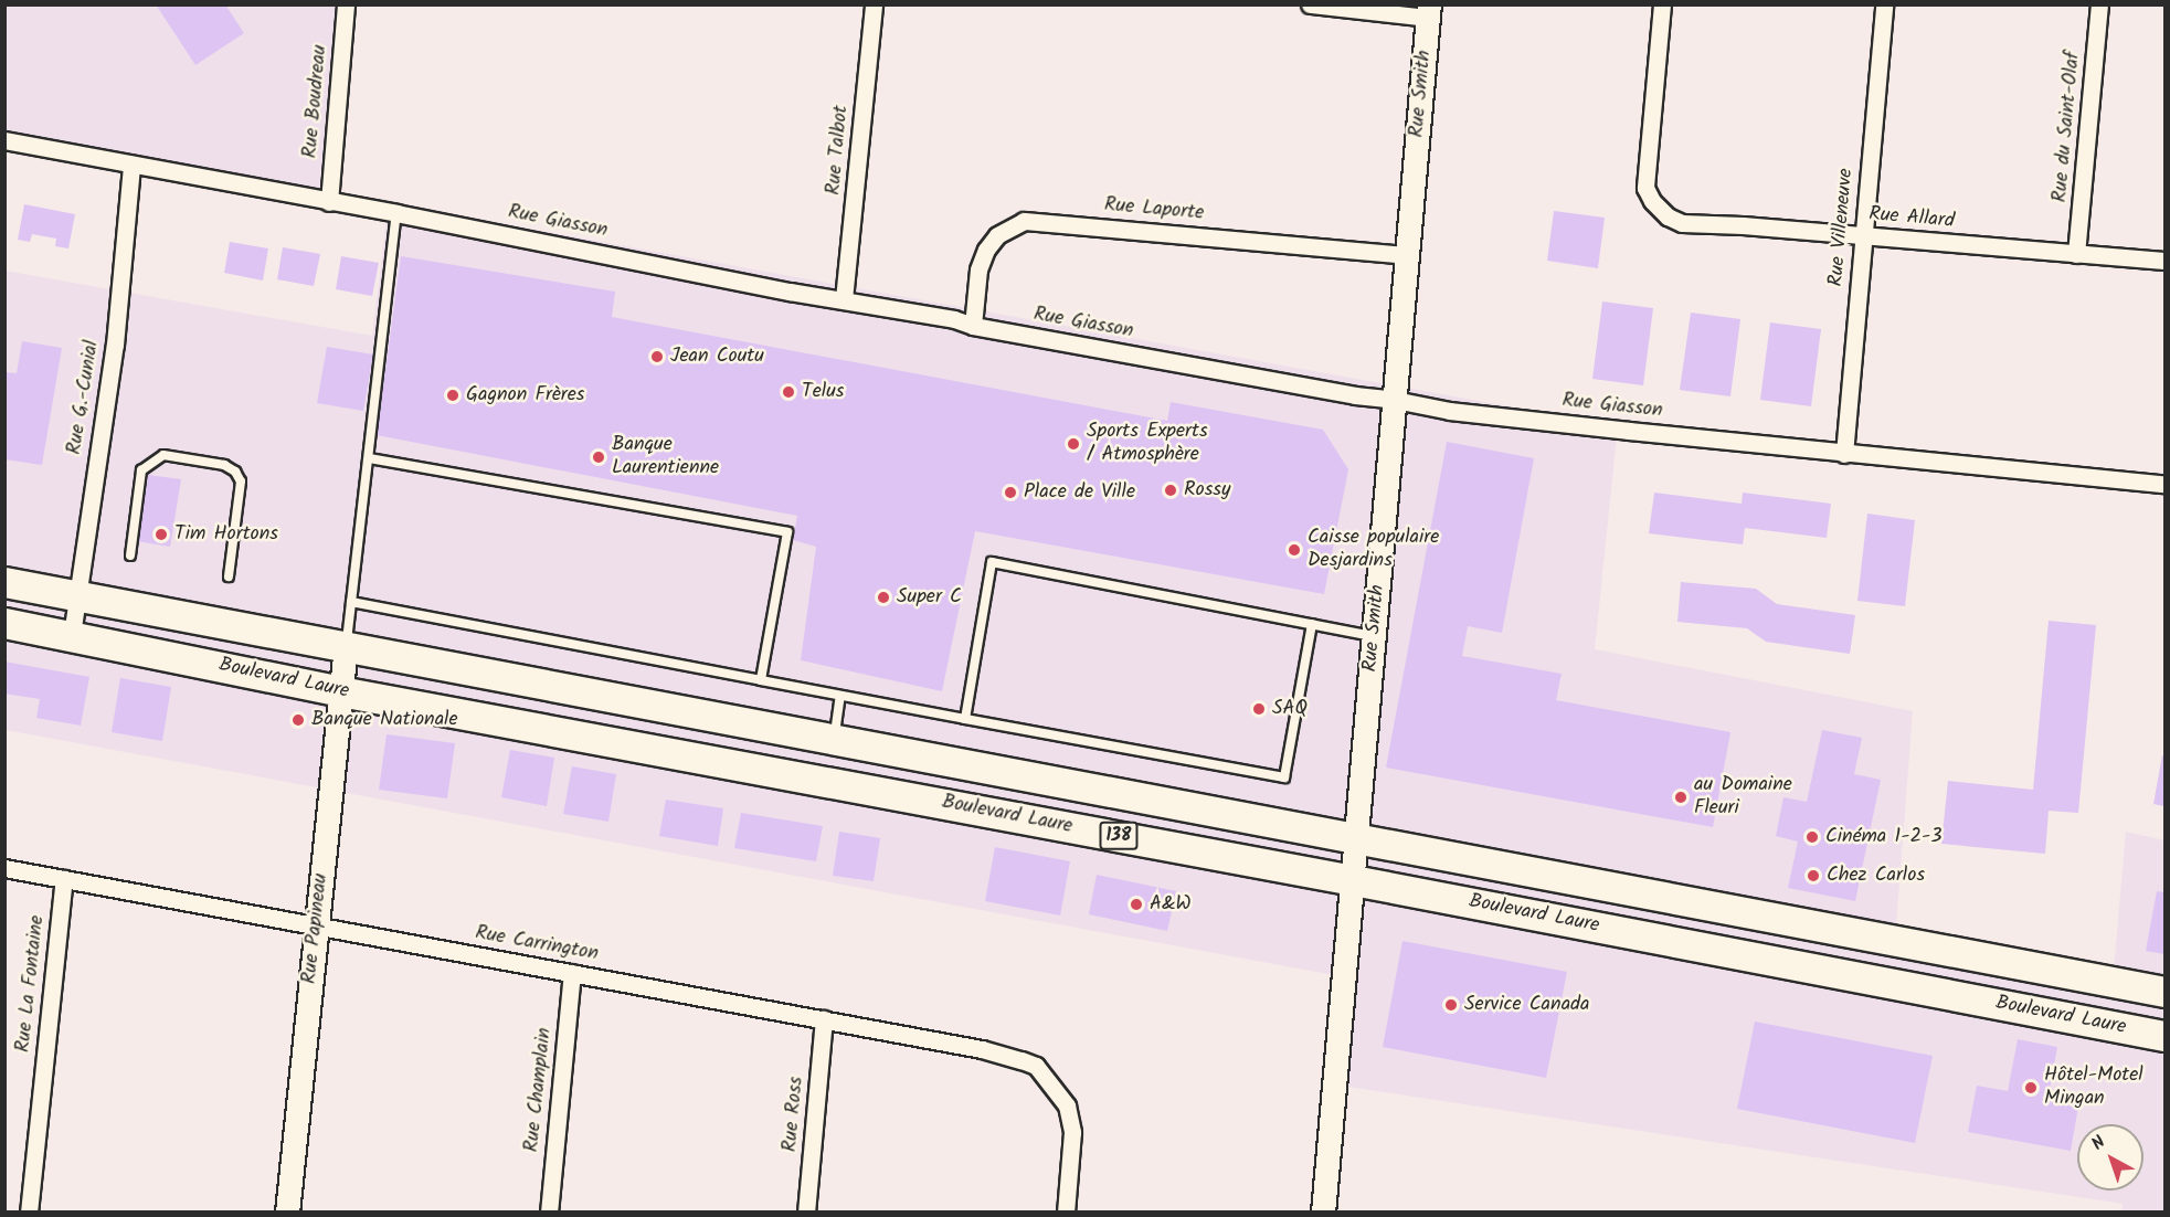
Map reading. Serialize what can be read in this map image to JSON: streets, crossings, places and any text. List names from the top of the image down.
{
  "streets": {
    "highway": ["Boulevard Laure", "138"],
    "street": [
      "Rue Smith",
      "Rue Boudreau",
      "Rue du Saint-Olaf",
      "Rue Talbot",
      "Rue Laporte",
      "Rue Allard",
      "Rue Giasson",
      "Rue Villeneuve",
      "Rue G.-Cunial",
      "Rue Papineau",
      "Rue Carrington",
      "Rue La Fontaine",
      "Rue Champlain",
      "Rue Ross"
    ]
  },
  "crossings": [
    ["Rue Smith", "Rue Laporte"],
    ["Rue Smith", "Rue Giasson"],
    ["Rue Smith", "Boulevard Laure"],
    ["Rue Smith", "138"],
    ["Rue Boudreau", "Rue Giasson"],
    ["Rue du Saint-Olaf", "Rue Allard"],
    ["Rue Talbot", "Rue Giasson"],
    ["Rue Laporte", "Rue Giasson"],
    ["Rue Allard", "Rue Villeneuve"],
    ["Rue Giasson", "Rue Villeneuve"],
    ["Rue Giasson", "Rue G.-Cunial"],
    ["Rue G.-Cunial", "Boulevard Laure"],
    ["Rue G.-Cunial", "138"],
    ["Boulevard Laure", "Rue Papineau"],
    ["138", "Rue Papineau"],
    ["Rue Papineau", "Rue Carrington"],
    ["Rue Carrington", "Rue La Fontaine"],
    ["Rue Carrington", "Rue Champlain"],
    ["Rue Carrington", "Rue Ross"]
  ],
  "places": [
    "Jean Coutu",
    "Telus",
    "Gagnon Frères",
    "Sports Experts / Atmosphère",
    "Banque Laurentienne",
    "Rossy",
    "Place de Ville",
    "Tim Hortons",
    "Caisse populaire Desjardins",
    "Super C",
    "SAQ",
    "Banque Nationale",
    "au Domaine Fleuri",
    "Cinéma 1-2-3",
    "Chez Carlos",
    "A&W",
    "Service Canada",
    "Hôtel-Motel Mingan"
  ],
  "north": "top left"
}
